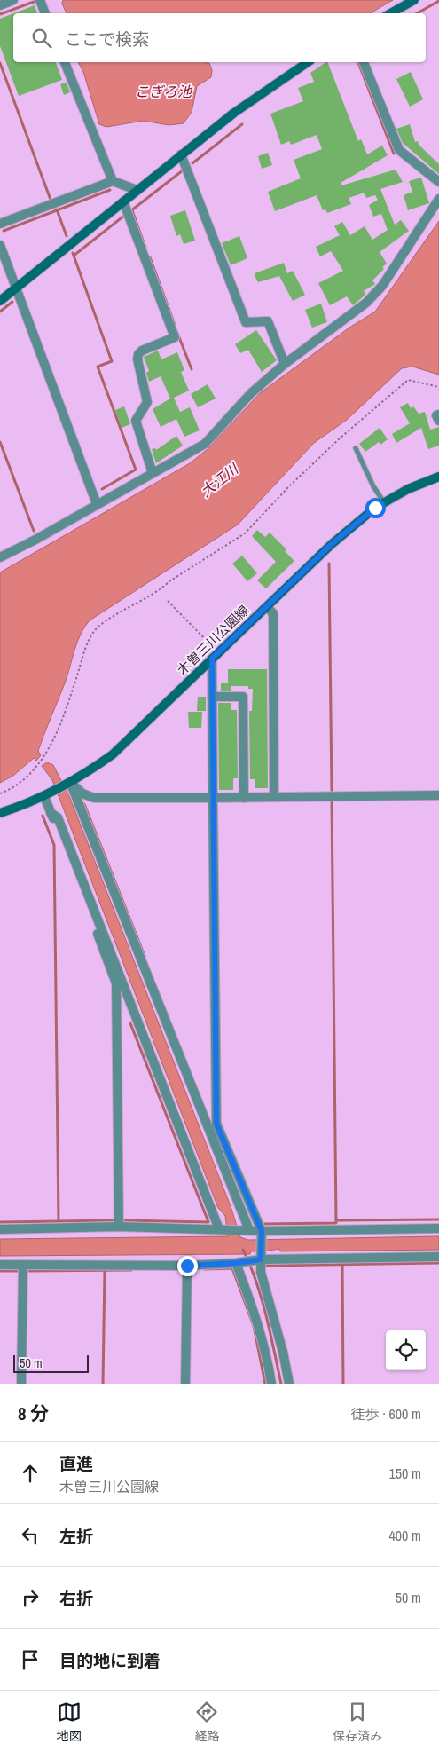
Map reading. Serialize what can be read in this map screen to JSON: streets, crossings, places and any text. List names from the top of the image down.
{
  "streets": {
    "main road": ["木曽三川公園線"]
  },
  "water": ["こぎろ池", "大江川"],
  "scale_bar": "50 m",
  "page": {
    "search": "ここで検索",
    "scale": "50 m",
    "heading": ["8 分", "徒歩 · 600 m"],
    "list": [
      ["直進", "木曽三川公園線", "150 m"],
      ["左折", "400 m"],
      ["右折", "50 m"],
      "目的地に到着"
    ],
    "nav": ["地図", "経路", "保存済み"]
  }
}
